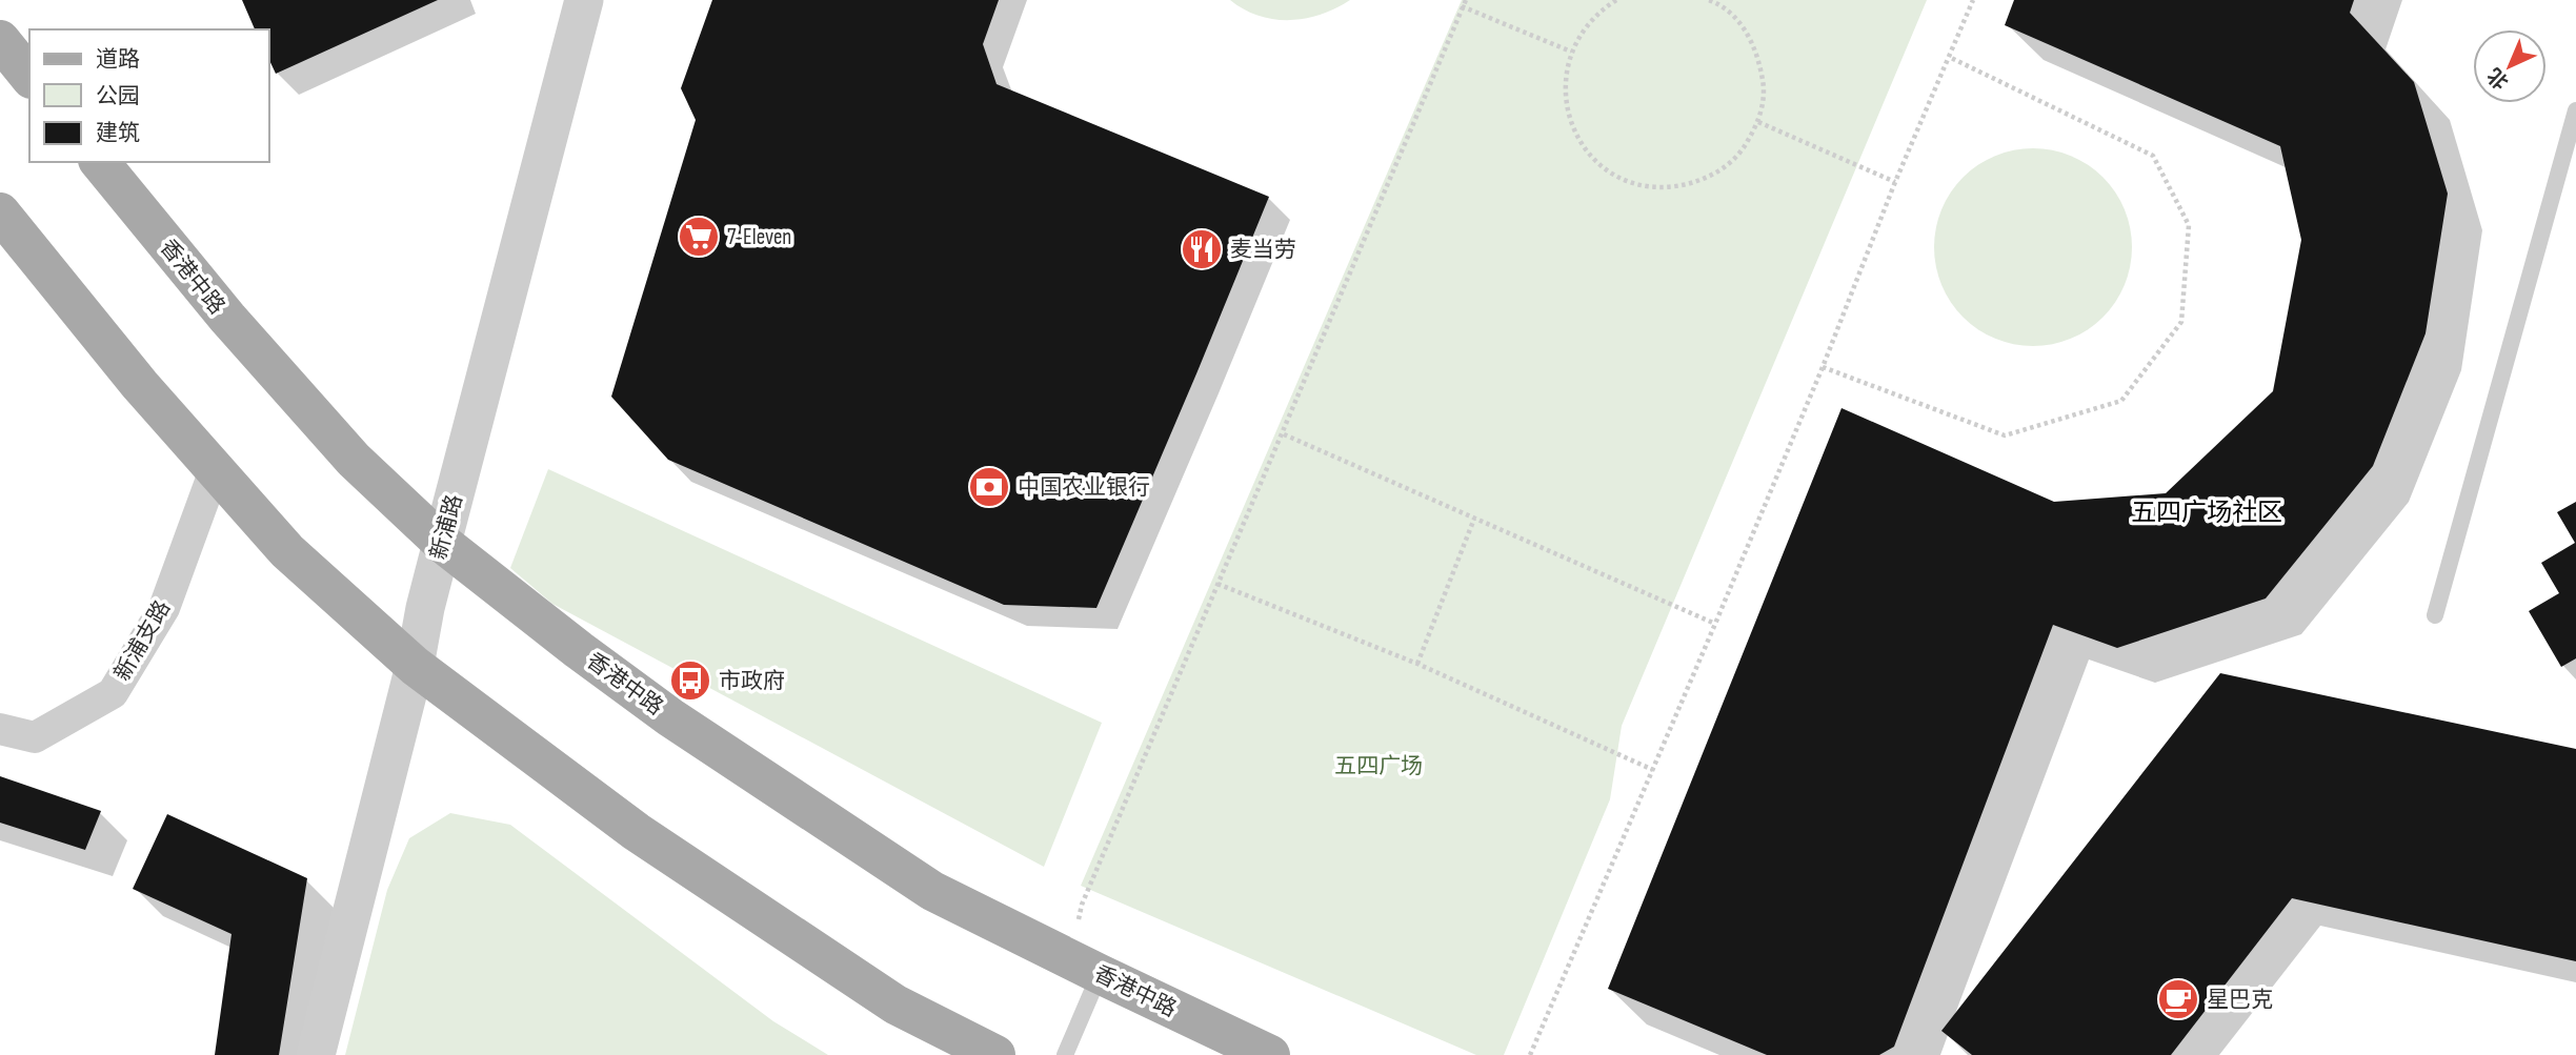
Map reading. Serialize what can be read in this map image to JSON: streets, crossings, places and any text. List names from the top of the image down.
{
  "streets": {
    "main road": ["香港中路"],
    "street": ["新浦路", "新浦支路"]
  },
  "crossings": [
    ["香港中路", "新浦路"]
  ],
  "districts": ["五四广场社区"],
  "parks": ["五四广场"],
  "places": {
    "supermarket": ["7-Eleven"],
    "restaurant": ["麦当劳"],
    "bank": ["中国农业银行"],
    "bus stop": ["市政府"],
    "cafe": ["星巴克"]
  },
  "legend": ["道路", "公园", "建筑"],
  "north": "bottom left"
}
